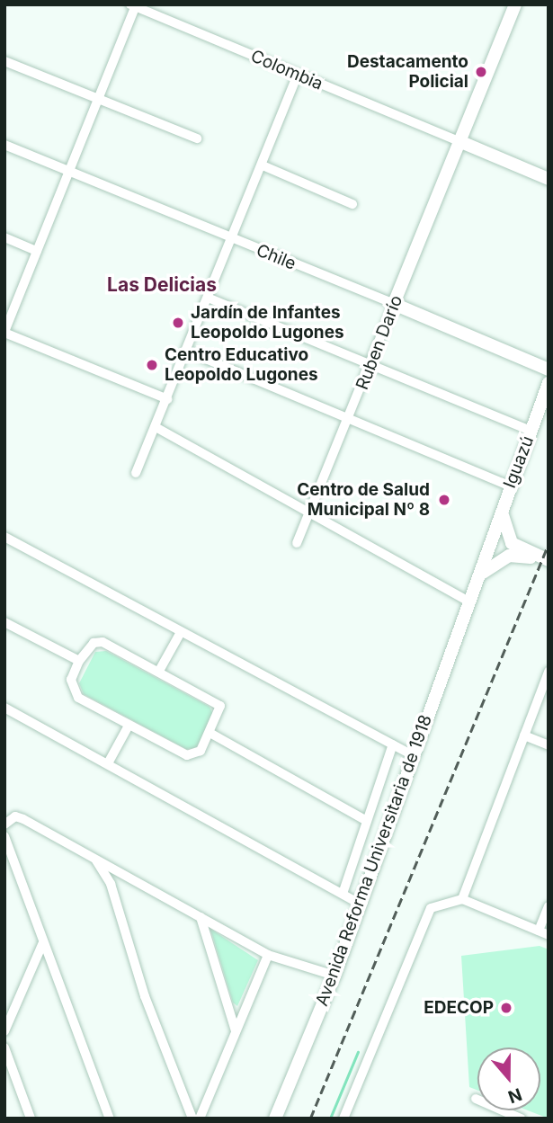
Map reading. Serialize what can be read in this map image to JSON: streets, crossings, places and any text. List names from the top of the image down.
{
  "streets": {
    "main road": [
      "Colombia",
      "Chile",
      "Ruben Darío",
      "Iguazú",
      "Avenida Reforma Universitaria de 1918"
    ]
  },
  "crossings": [
    ["Colombia", "Ruben Darío"],
    ["Chile", "Ruben Darío"]
  ],
  "districts": ["Las Delicias"],
  "places": [
    "Destacamento Policial",
    "Jardín de Infantes Leopoldo Lugones",
    "Centro Educativo Leopoldo Lugones",
    "Centro de Salud Municipal Nº 8",
    "EDECOP"
  ],
  "north": "bottom"
}
